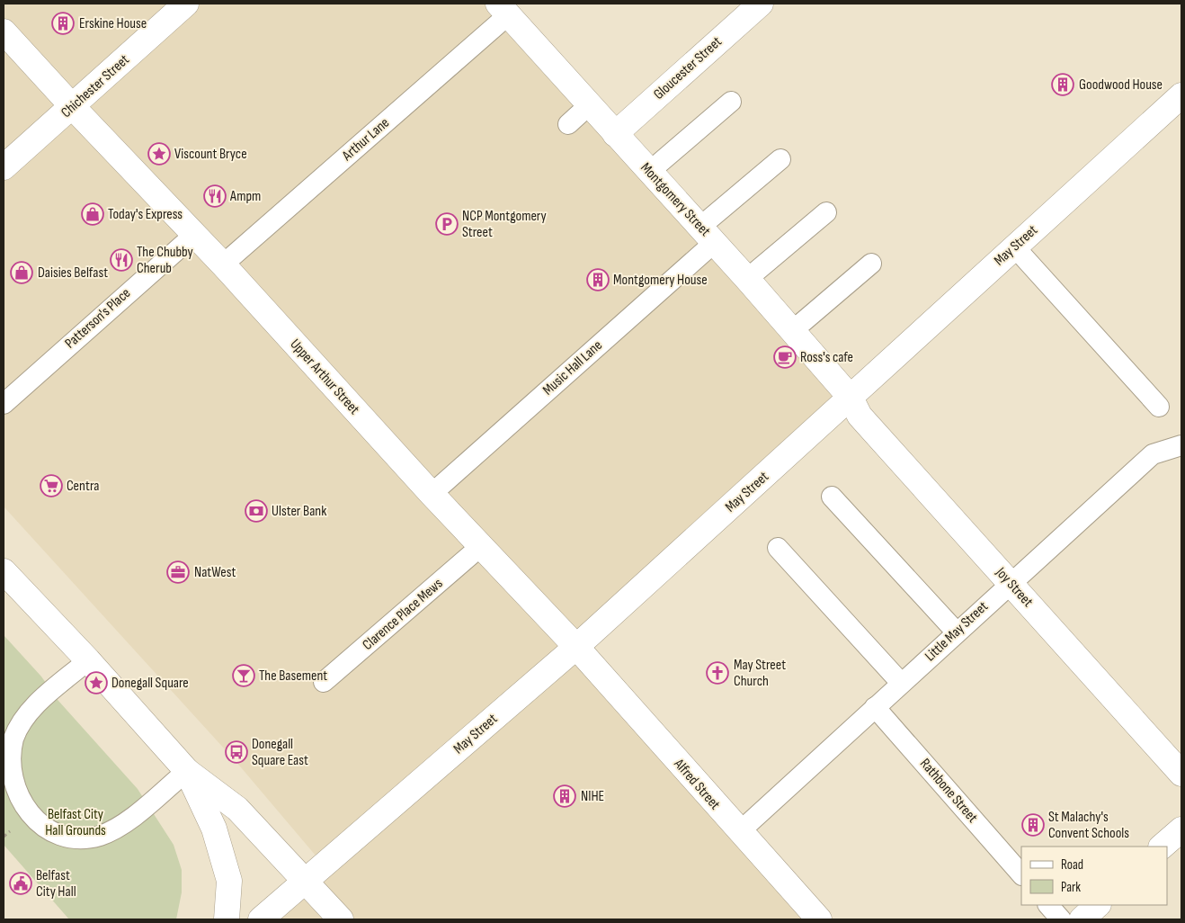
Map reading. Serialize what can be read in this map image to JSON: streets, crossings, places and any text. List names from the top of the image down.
{
  "streets": {
    "street": [
      "Gloucester Street",
      "Chichester Street",
      "Montgomery Street",
      "May Street",
      "Upper Arthur Street",
      "Joy Street",
      "Alfred Street"
    ],
    "lane": [
      "Arthur Lane",
      "Patterson's Place",
      "Music Hall Lane",
      "Clarence Place Mews",
      "Little May Street",
      "Rathbone Street"
    ]
  },
  "crossings": [
    ["Gloucester Street", "Montgomery Street"],
    ["Chichester Street", "Upper Arthur Street"],
    ["Arthur Lane", "Montgomery Street"],
    ["Arthur Lane", "Upper Arthur Street"],
    ["Montgomery Street", "May Street"],
    ["Montgomery Street", "Music Hall Lane"],
    ["Montgomery Street", "Joy Street"],
    ["May Street", "Upper Arthur Street"],
    ["May Street", "Joy Street"],
    ["May Street", "Alfred Street"],
    ["Patterson's Place", "Upper Arthur Street"],
    ["Music Hall Lane", "Upper Arthur Street"],
    ["Upper Arthur Street", "Clarence Place Mews"],
    ["Upper Arthur Street", "Alfred Street"],
    ["Joy Street", "Little May Street"],
    ["Little May Street", "Alfred Street"],
    ["Little May Street", "Rathbone Street"]
  ],
  "parks": ["Belfast City Hall Grounds"],
  "places": {
    "building": [
      "Erskine House",
      "Goodwood House",
      "Montgomery House",
      "NIHE",
      "St Malachy's Convent Schools"
    ],
    "place": ["Viscount Bryce", "Donegall Square"],
    "restaurant": ["Ampm", "The Chubby Cherub"],
    "shop": ["Today's Express", "Daisies Belfast"],
    "parking": ["NCP Montgomery Street"],
    "cafe": ["Ross's cafe"],
    "supermarket": ["Centra"],
    "bank": ["Ulster Bank"],
    "office": ["NatWest"],
    "church": ["May Street Church"],
    "bar": ["The Basement"],
    "bus stop": ["Donegall Square East"],
    "public building": ["Belfast City Hall"]
  },
  "legend": ["Road", "Park"]
}
